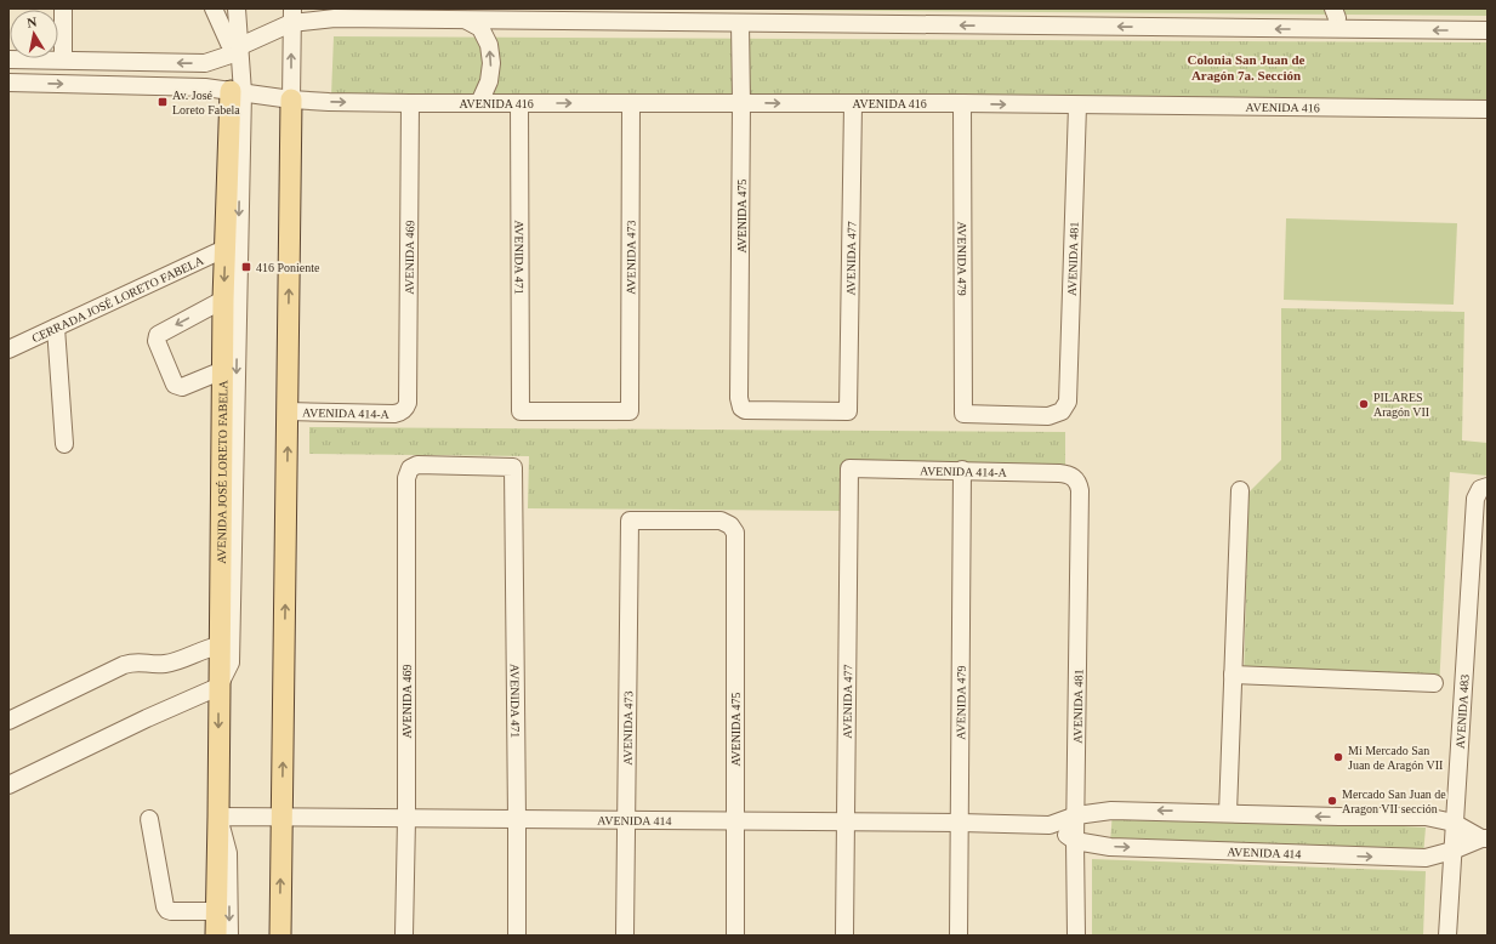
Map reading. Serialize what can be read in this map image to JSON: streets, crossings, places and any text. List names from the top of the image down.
{
  "streets": {
    "main road": ["AVENIDA JOSÉ LORETO FABELA"],
    "street": [
      "AVENIDA 416",
      "AVENIDA 475",
      "AVENIDA 469",
      "AVENIDA 471",
      "AVENIDA 473",
      "AVENIDA 477",
      "AVENIDA 479",
      "AVENIDA 481",
      "CERRADA JOSÉ LORETO FABELA",
      "AVENIDA 414-A",
      "AVENIDA 483",
      "AVENIDA 414"
    ]
  },
  "crossings": [
    ["AVENIDA 416", "AVENIDA 475"],
    ["AVENIDA 416", "AVENIDA 469"],
    ["AVENIDA 416", "AVENIDA 471"],
    ["AVENIDA 416", "AVENIDA 473"],
    ["AVENIDA 416", "AVENIDA 477"],
    ["AVENIDA 416", "AVENIDA 479"],
    ["AVENIDA 416", "AVENIDA 481"],
    ["AVENIDA 416", "AVENIDA JOSÉ LORETO FABELA"],
    ["AVENIDA 475", "AVENIDA 473"],
    ["AVENIDA 475", "AVENIDA 477"],
    ["AVENIDA 475", "AVENIDA 414"],
    ["AVENIDA 469", "AVENIDA 471"],
    ["AVENIDA 469", "AVENIDA 414-A"],
    ["AVENIDA 469", "AVENIDA 414"],
    ["AVENIDA 471", "AVENIDA 473"],
    ["AVENIDA 471", "AVENIDA 414"],
    ["AVENIDA 473", "AVENIDA 414"],
    ["AVENIDA 477", "AVENIDA 414-A"],
    ["AVENIDA 477", "AVENIDA 414"],
    ["AVENIDA 479", "AVENIDA 481"],
    ["AVENIDA 479", "AVENIDA 414-A"],
    ["AVENIDA 479", "AVENIDA 414"],
    ["AVENIDA 481", "AVENIDA 414-A"],
    ["AVENIDA 481", "AVENIDA 414"],
    ["CERRADA JOSÉ LORETO FABELA", "AVENIDA JOSÉ LORETO FABELA"],
    ["AVENIDA JOSÉ LORETO FABELA", "AVENIDA 414"],
    ["AVENIDA 483", "AVENIDA 414"]
  ],
  "districts": ["Colonia San Juan de Aragón 7a. Sección"],
  "places": {
    "transit": ["Av. José Loreto Fabela", "416 Poniente"],
    "other": ["PILARES Aragón VII", "Mi Mercado San Juan de Aragón VII", "Mercado San Juan de Aragon VII sección"]
  },
  "north": "top"
}
